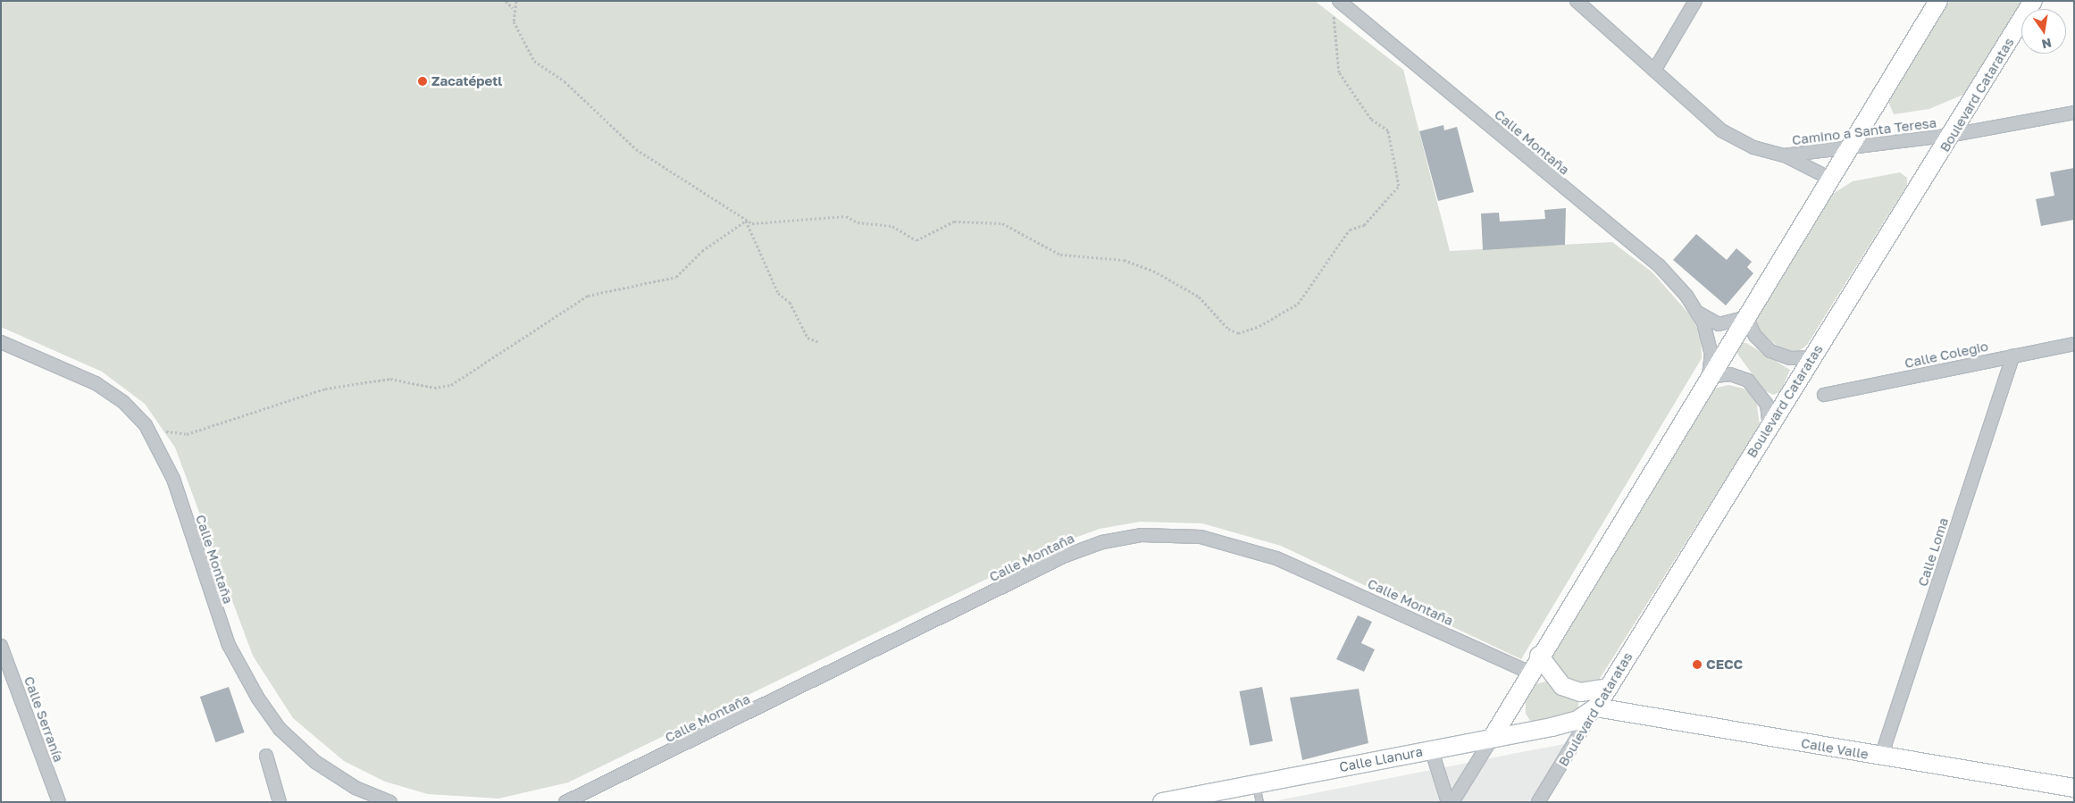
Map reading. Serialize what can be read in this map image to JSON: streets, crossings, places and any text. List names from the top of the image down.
{
  "streets": {
    "street": [
      "Boulevard Cataratas",
      "Camino a Santa Teresa",
      "Calle Montaña",
      "Calle Colegio",
      "Calle Loma",
      "Calle Serranía",
      "Calle Valle",
      "Calle Llanura"
    ]
  },
  "crossings": [
    ["Boulevard Cataratas", "Camino a Santa Teresa"],
    ["Boulevard Cataratas", "Calle Valle"],
    ["Boulevard Cataratas", "Calle Llanura"],
    ["Calle Colegio", "Calle Loma"],
    ["Calle Loma", "Calle Valle"],
    ["Calle Valle", "Calle Llanura"]
  ],
  "places": ["Zacatépetl", "CECC"],
  "north": "bottom"
}
